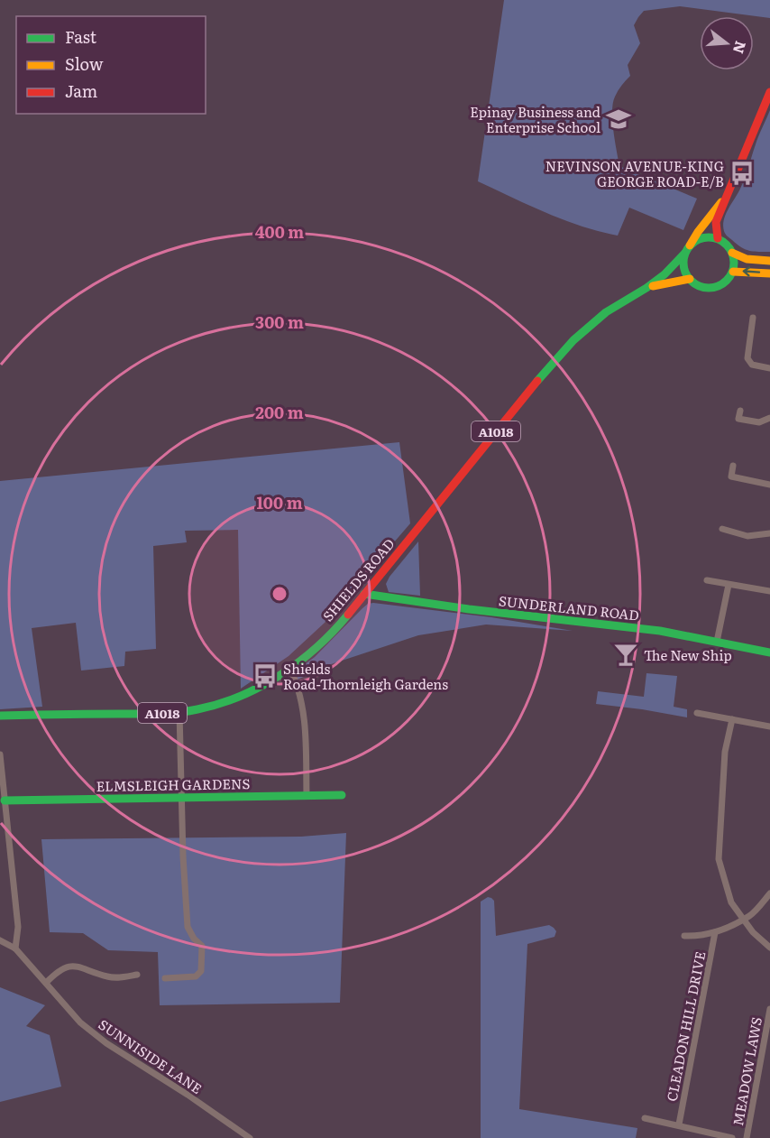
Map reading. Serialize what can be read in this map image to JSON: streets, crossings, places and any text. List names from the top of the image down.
{
  "streets": {
    "main road": [
      "A1018",
      "SHIELDS ROAD",
      "SUNDERLAND ROAD",
      "ELMSLEIGH GARDENS"
    ],
    "street": ["CLEADON HILL DRIVE", "SUNNISIDE LANE", "MEADOW LAWS"]
  },
  "crossings": [
    ["A1018", "SHIELDS ROAD"],
    ["SHIELDS ROAD", "SUNDERLAND ROAD"]
  ],
  "places": {
    "school or university": ["Epinay Business and Enterprise School"],
    "bus stop": ["NEVINSON AVENUE-KING GEORGE ROAD-E/B", "Shields Road-Thornleigh Gardens"],
    "bar": ["The New Ship"]
  },
  "legend": ["Fast", "Slow", "Jam"],
  "north": "right",
  "rings": [
    "400 m",
    "300 m",
    "200 m",
    "100 m"
  ]
}
